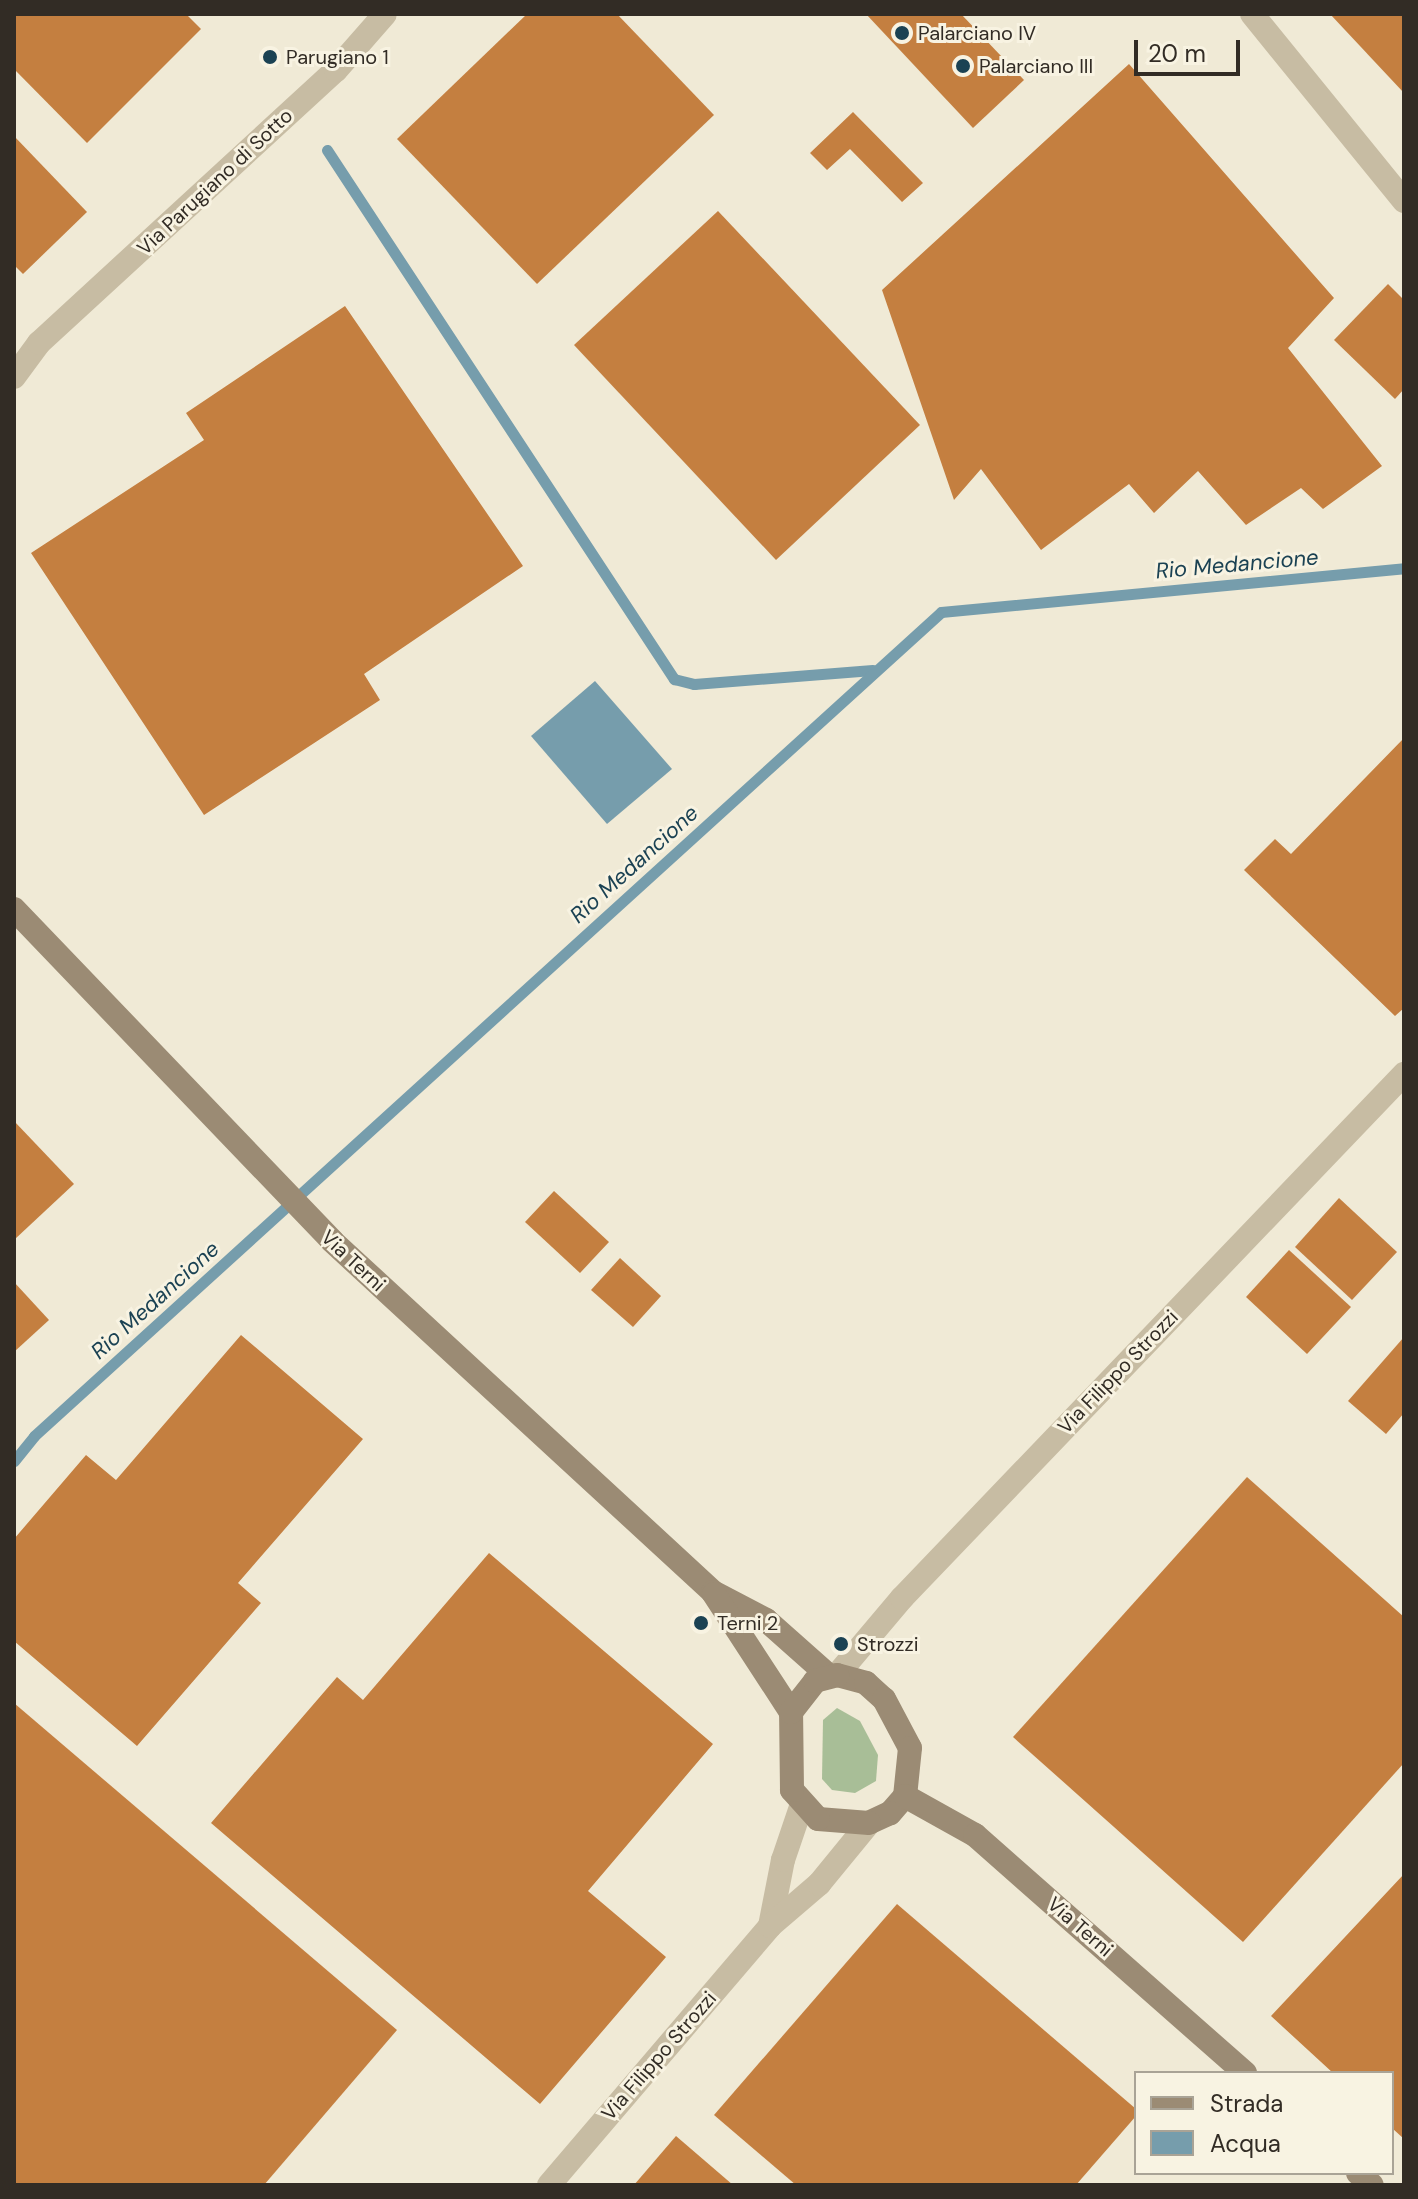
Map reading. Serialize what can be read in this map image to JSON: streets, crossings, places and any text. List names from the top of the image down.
{
  "streets": {
    "street": ["Via Parugiano di Sotto", "Via Terni", "Via Filippo Strozzi"]
  },
  "crossings": [
    ["Via Terni", "Via Filippo Strozzi"]
  ],
  "water": ["Rio Medancione"],
  "places": [
    "Palarciano IV",
    "Parugiano 1",
    "Palarciano III",
    "Terni 2",
    "Strozzi"
  ],
  "legend": ["Strada", "Acqua"],
  "scale_bar": "20 m"
}
